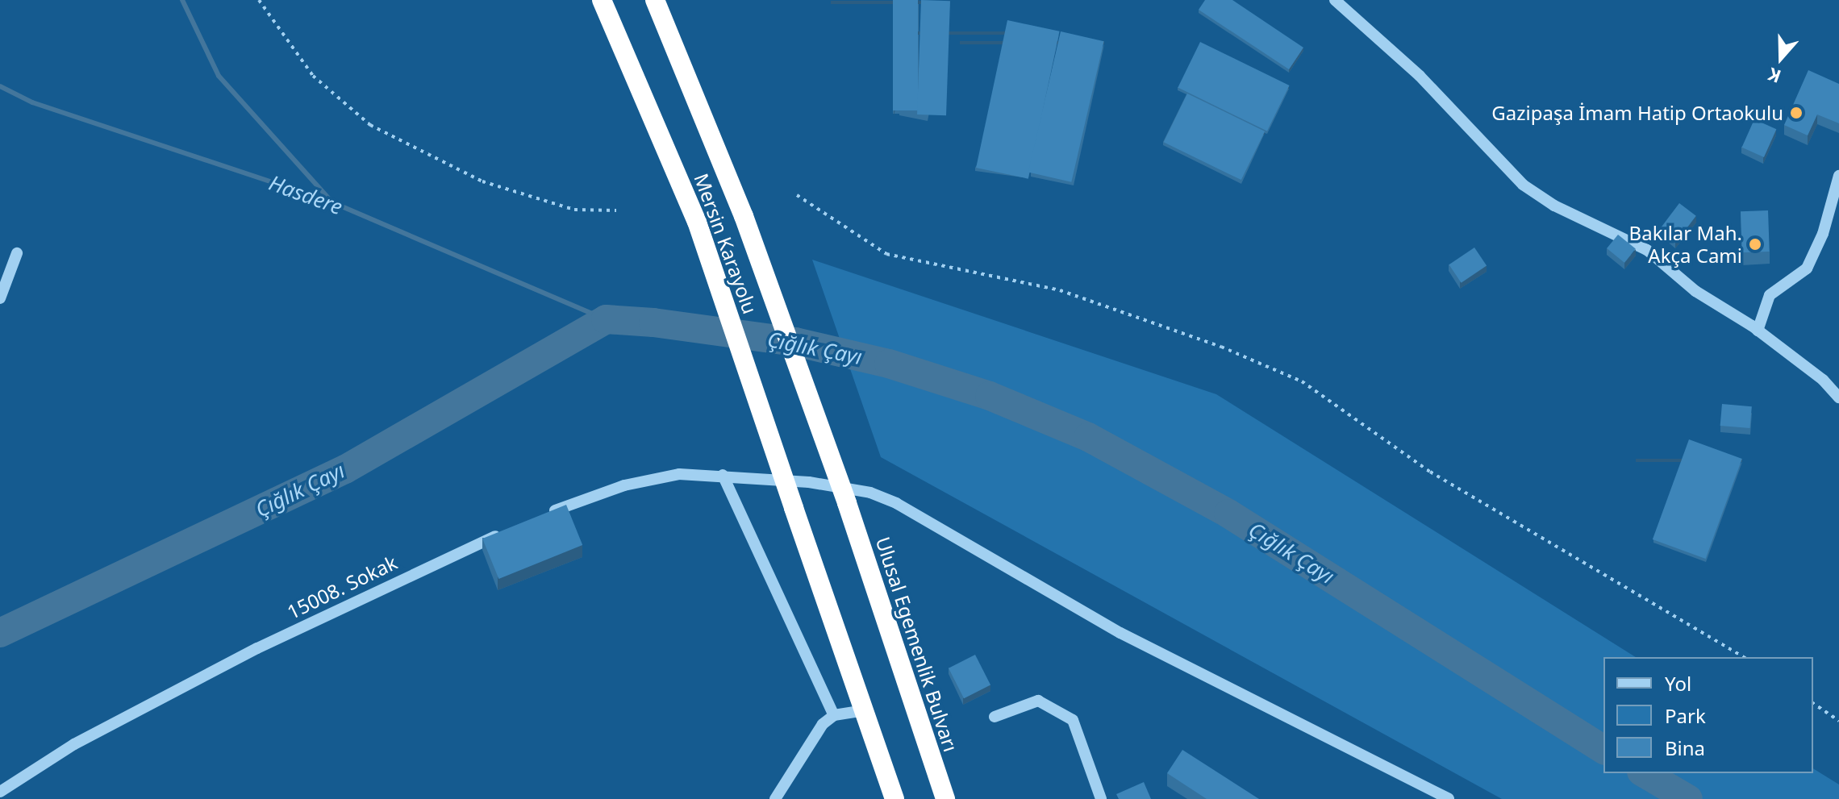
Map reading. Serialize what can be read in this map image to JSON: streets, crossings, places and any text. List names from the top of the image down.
{
  "streets": {
    "highway": ["Mersin Karayolu", "Ulusal Egemenlik Bulvarı"],
    "street": ["15008. Sokak"]
  },
  "crossings": [
    ["Mersin Karayolu", "Ulusal Egemenlik Bulvarı"]
  ],
  "water": ["Hasdere", "Çığlık Çayı"],
  "places": ["Gazipaşa İmam Hatip Ortaokulu", "Bakılar Mah. Akça Cami"],
  "legend": ["Yol", "Park", "Bina"],
  "north": "bottom"
}
